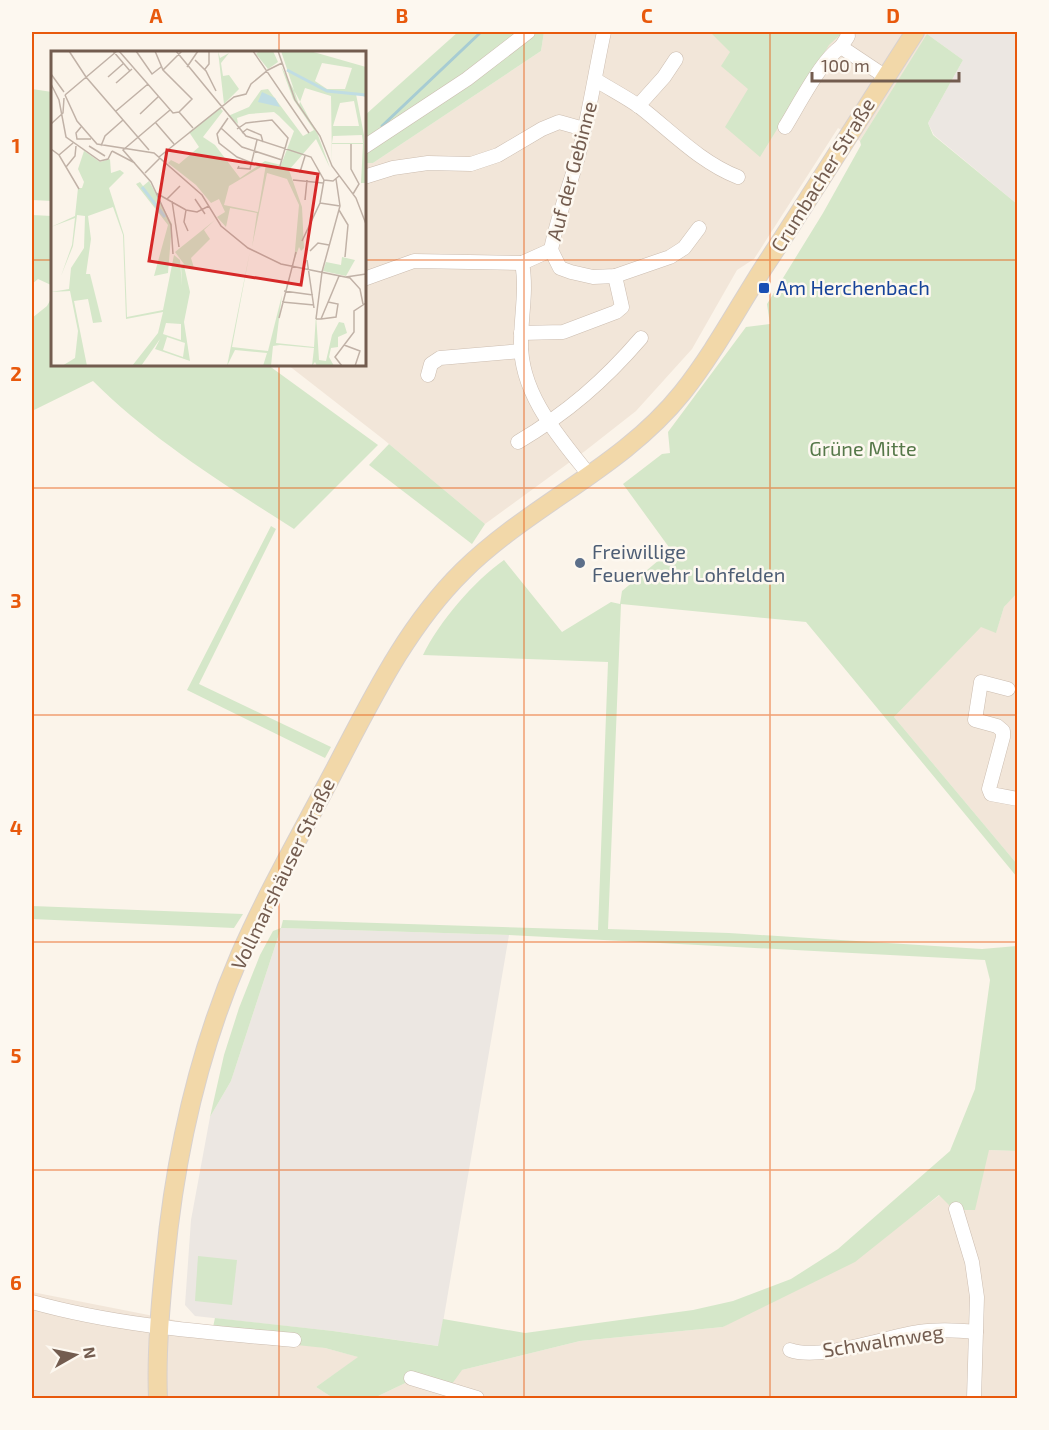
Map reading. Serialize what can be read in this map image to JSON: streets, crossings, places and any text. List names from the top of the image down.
{
  "streets": {
    "main road": ["Crumbacher Straße", "Vollmarshäuser Straße"],
    "street": ["Auf der Gebinne", "Schwalmweg"]
  },
  "crossings": [
    ["Crumbacher Straße", "Vollmarshäuser Straße"]
  ],
  "parks": ["Grüne Mitte"],
  "places": {
    "transit": ["Am Herchenbach"],
    "other": ["Freiwillige Feuerwehr Lohfelden"]
  },
  "scale_bar": "100 m",
  "north": "right",
  "grid": {
    "columns": [
      "A",
      "B",
      "C",
      "D"
    ],
    "rows": [
      "1",
      "2",
      "3",
      "4",
      "5",
      "6"
    ]
  }
}
